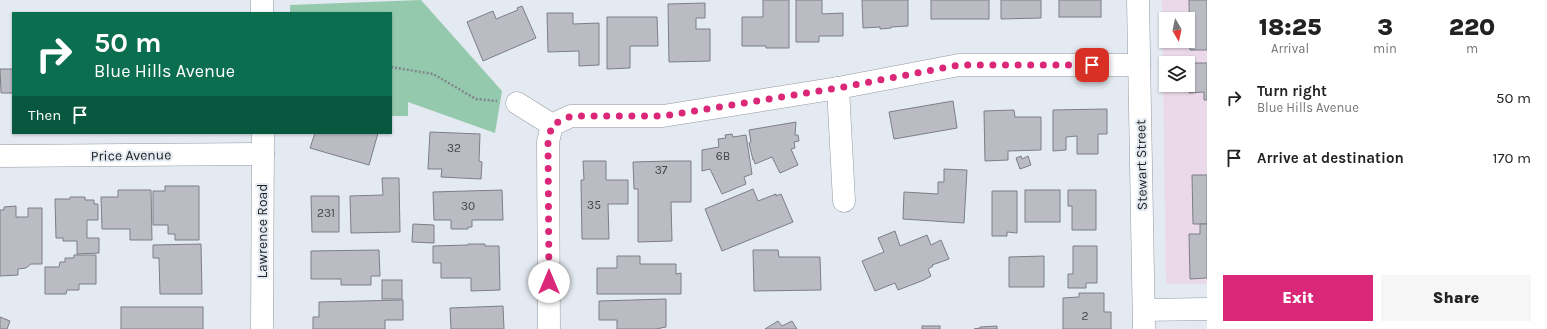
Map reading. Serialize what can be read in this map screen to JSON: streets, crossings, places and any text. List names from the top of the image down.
{
  "streets": {
    "street": ["Price Avenue", "Stewart Street", "Lawrence Road"]
  },
  "crossings": [
    ["Price Avenue", "Lawrence Road"]
  ],
  "house_numbers": [
    "32",
    "6B",
    "37",
    "35",
    "30",
    "231",
    "2"
  ],
  "north": "bottom",
  "page": {
    "eta": [
      "18:25",
      "Arrival",
      "3",
      "min",
      "220",
      "m"
    ],
    "turn": ["50 m", "Blue Hills Avenue"],
    "list": [
      {
        "name": "Turn right",
        "note": "Blue Hills Avenue",
        "value": "50 m"
      },
      {
        "name": "Arrive at destination",
        "value": "170 m"
      }
    ],
    "then": "Then",
    "buttons": ["Exit", "Share"]
  }
}
